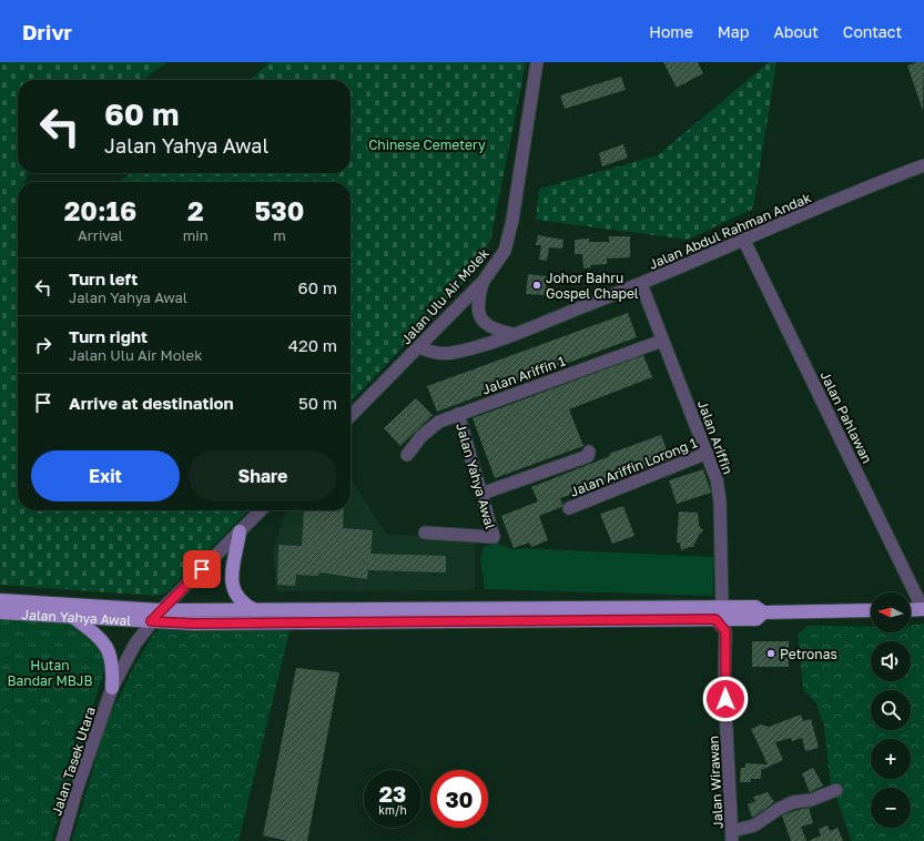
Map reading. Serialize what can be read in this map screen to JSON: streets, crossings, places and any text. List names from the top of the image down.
{
  "streets": {
    "main road": ["Jalan Yahya Awal"],
    "street": [
      "Jalan Abdul Rahman Andak",
      "Jalan Ulu Air Molek",
      "Jalan Ariffin 1",
      "Jalan Pahlawan",
      "Jalan Ariffin",
      "Jalan Ariffin Lorong 1",
      "Jalan Tasek Utara",
      "Jalan Wirawan"
    ]
  },
  "crossings": [
    ["Jalan Abdul Rahman Andak", "Jalan Ulu Air Molek"],
    ["Jalan Abdul Rahman Andak", "Jalan Pahlawan"],
    ["Jalan Abdul Rahman Andak", "Jalan Ariffin"],
    ["Jalan Ariffin 1", "Jalan Ariffin"],
    ["Jalan Ariffin 1", "Jalan Yahya Awal"],
    ["Jalan Ariffin", "Jalan Ariffin Lorong 1"],
    ["Jalan Ariffin", "Jalan Yahya Awal"],
    ["Jalan Yahya Awal", "Jalan Tasek Utara"]
  ],
  "parks": ["Chinese Cemetery", "Hutan Bandar MBJB"],
  "places": ["Johor Bahru Gospel Chapel", "Petronas"],
  "north": "left",
  "page": {
    "header": "Drivr",
    "nav": [
      "Home",
      "Map",
      "About",
      "Contact"
    ],
    "turn": ["60 m", "Jalan Yahya Awal"],
    "eta": [
      "20:16",
      "Arrival",
      "2",
      "min",
      "530",
      "m"
    ],
    "list": [
      {
        "name": "Turn left",
        "note": "Jalan Yahya Awal",
        "value": "60 m"
      },
      {
        "name": "Turn right",
        "note": "Jalan Ulu Air Molek",
        "value": "420 m"
      },
      {
        "name": "Arrive at destination",
        "value": "50 m"
      }
    ],
    "buttons": ["Exit", "Share"],
    "map_buttons": ["+", "−"],
    "speed": "23 km/h",
    "limit": "30"
  }
}
